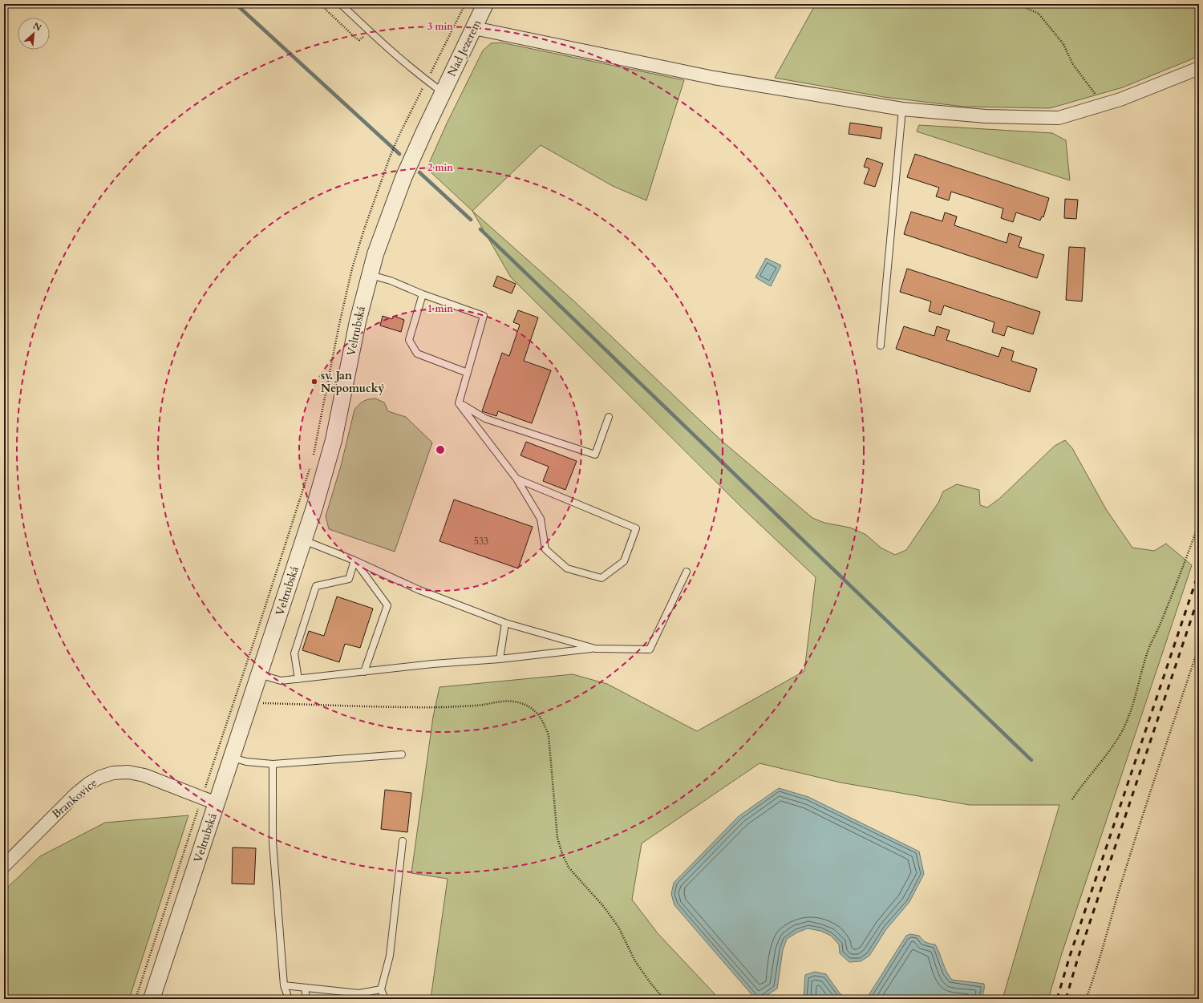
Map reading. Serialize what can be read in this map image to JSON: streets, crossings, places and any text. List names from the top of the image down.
{
  "streets": {
    "street": ["Nad Jezerem", "Veltrubská", "Brankovice"]
  },
  "crossings": [
    ["Nad Jezerem", "Veltrubská"],
    ["Veltrubská", "Brankovice"]
  ],
  "places": ["sv. Jan Nepomucký"],
  "house_numbers": ["533"],
  "north": "top right",
  "rings": ["3 min", "2 min", "1 min"]
}
